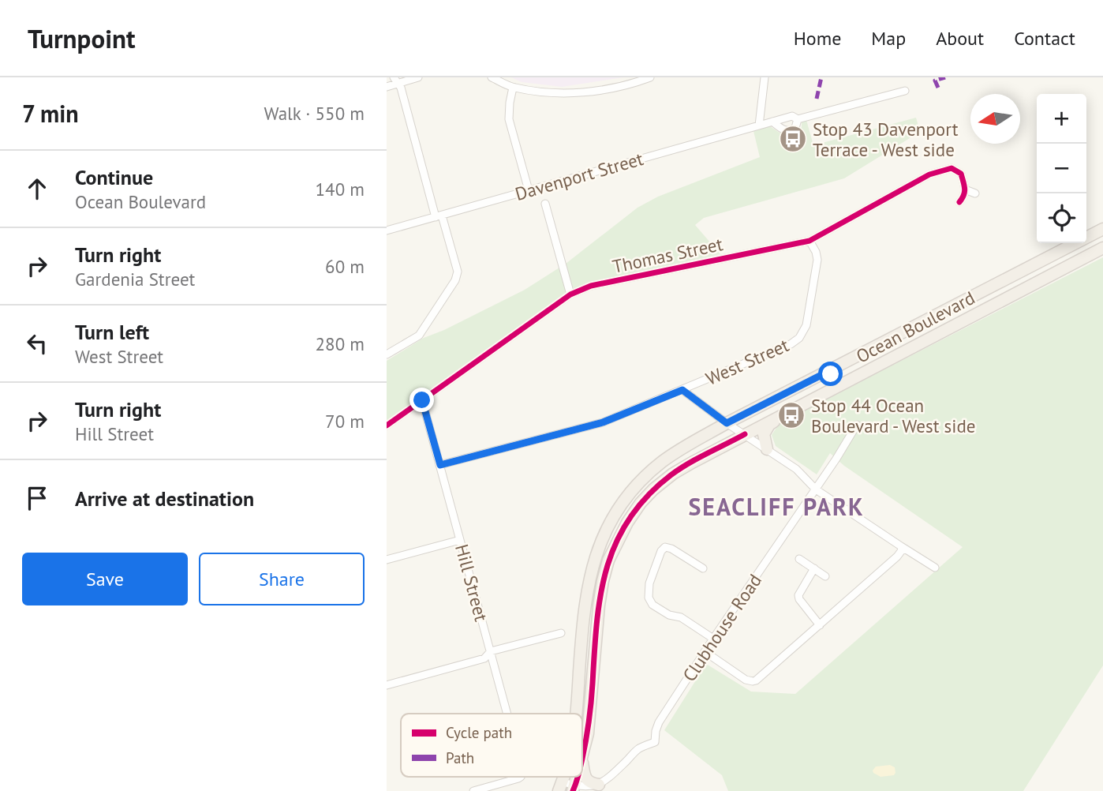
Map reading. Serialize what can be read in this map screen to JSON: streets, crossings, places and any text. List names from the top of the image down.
{
  "streets": {
    "main road": ["Ocean Boulevard"],
    "street": [
      "Davenport Street",
      "Thomas Street",
      "West Street",
      "Hill Street",
      "Clubhouse Road"
    ]
  },
  "crossings": [
    ["Thomas Street", "West Street"],
    ["Thomas Street", "Hill Street"],
    ["Ocean Boulevard", "Clubhouse Road"],
    ["West Street", "Hill Street"]
  ],
  "districts": ["SEACLIFF PARK"],
  "places": {
    "bus stop": ["Stop 43 Davenport Terrace - West side", "Stop 44 Ocean Boulevard - West side"]
  },
  "legend": ["Cycle path", "Path"],
  "north": "left",
  "page": {
    "header": "Turnpoint",
    "nav": [
      "Home",
      "Map",
      "About",
      "Contact"
    ],
    "heading": ["7 min", "Walk · 550 m"],
    "map_buttons": ["+", "−"],
    "list": [
      ["Continue", "Ocean Boulevard", "140 m"],
      ["Turn right", "Gardenia Street", "60 m"],
      ["Turn left", "West Street", "280 m"],
      ["Turn right", "Hill Street", "70 m"],
      "Arrive at destination"
    ],
    "buttons": ["Save", "Share"]
  }
}
